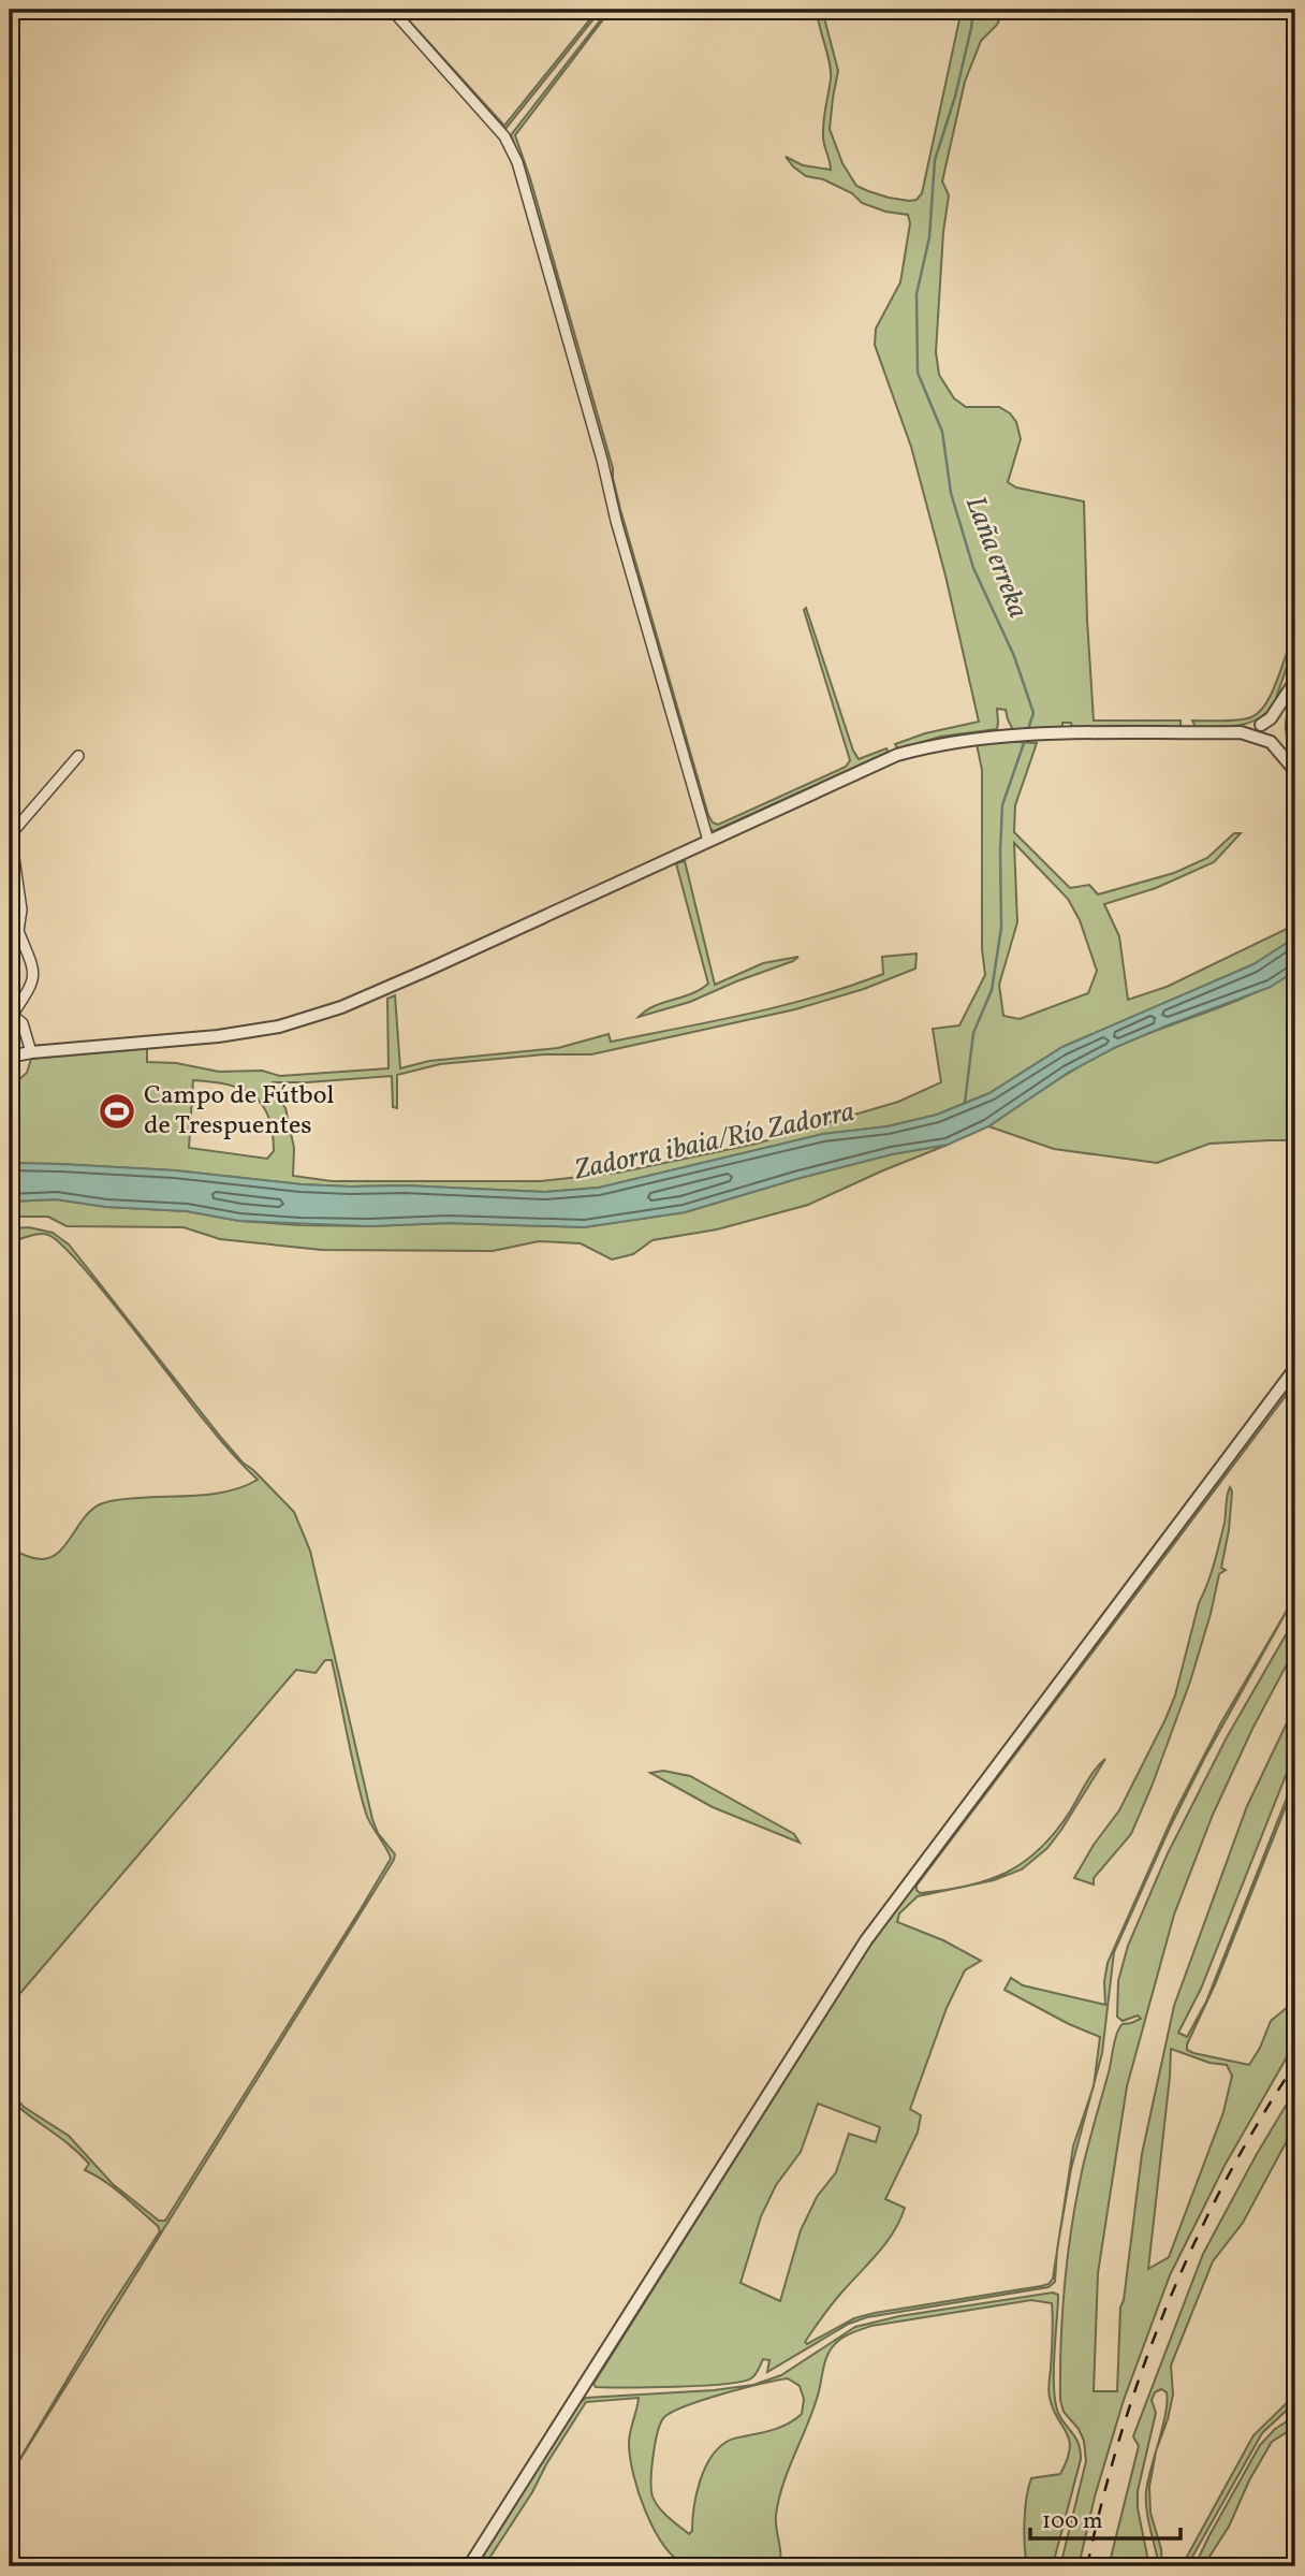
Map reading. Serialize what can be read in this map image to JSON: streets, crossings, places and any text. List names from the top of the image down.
{
  "water": ["Laña erreka", "Zadorra ibaia/Río Zadorra"],
  "places": {
    "sports": ["Campo de Fútbol de Trespuentes"]
  },
  "scale_bar": "100 m"
}
